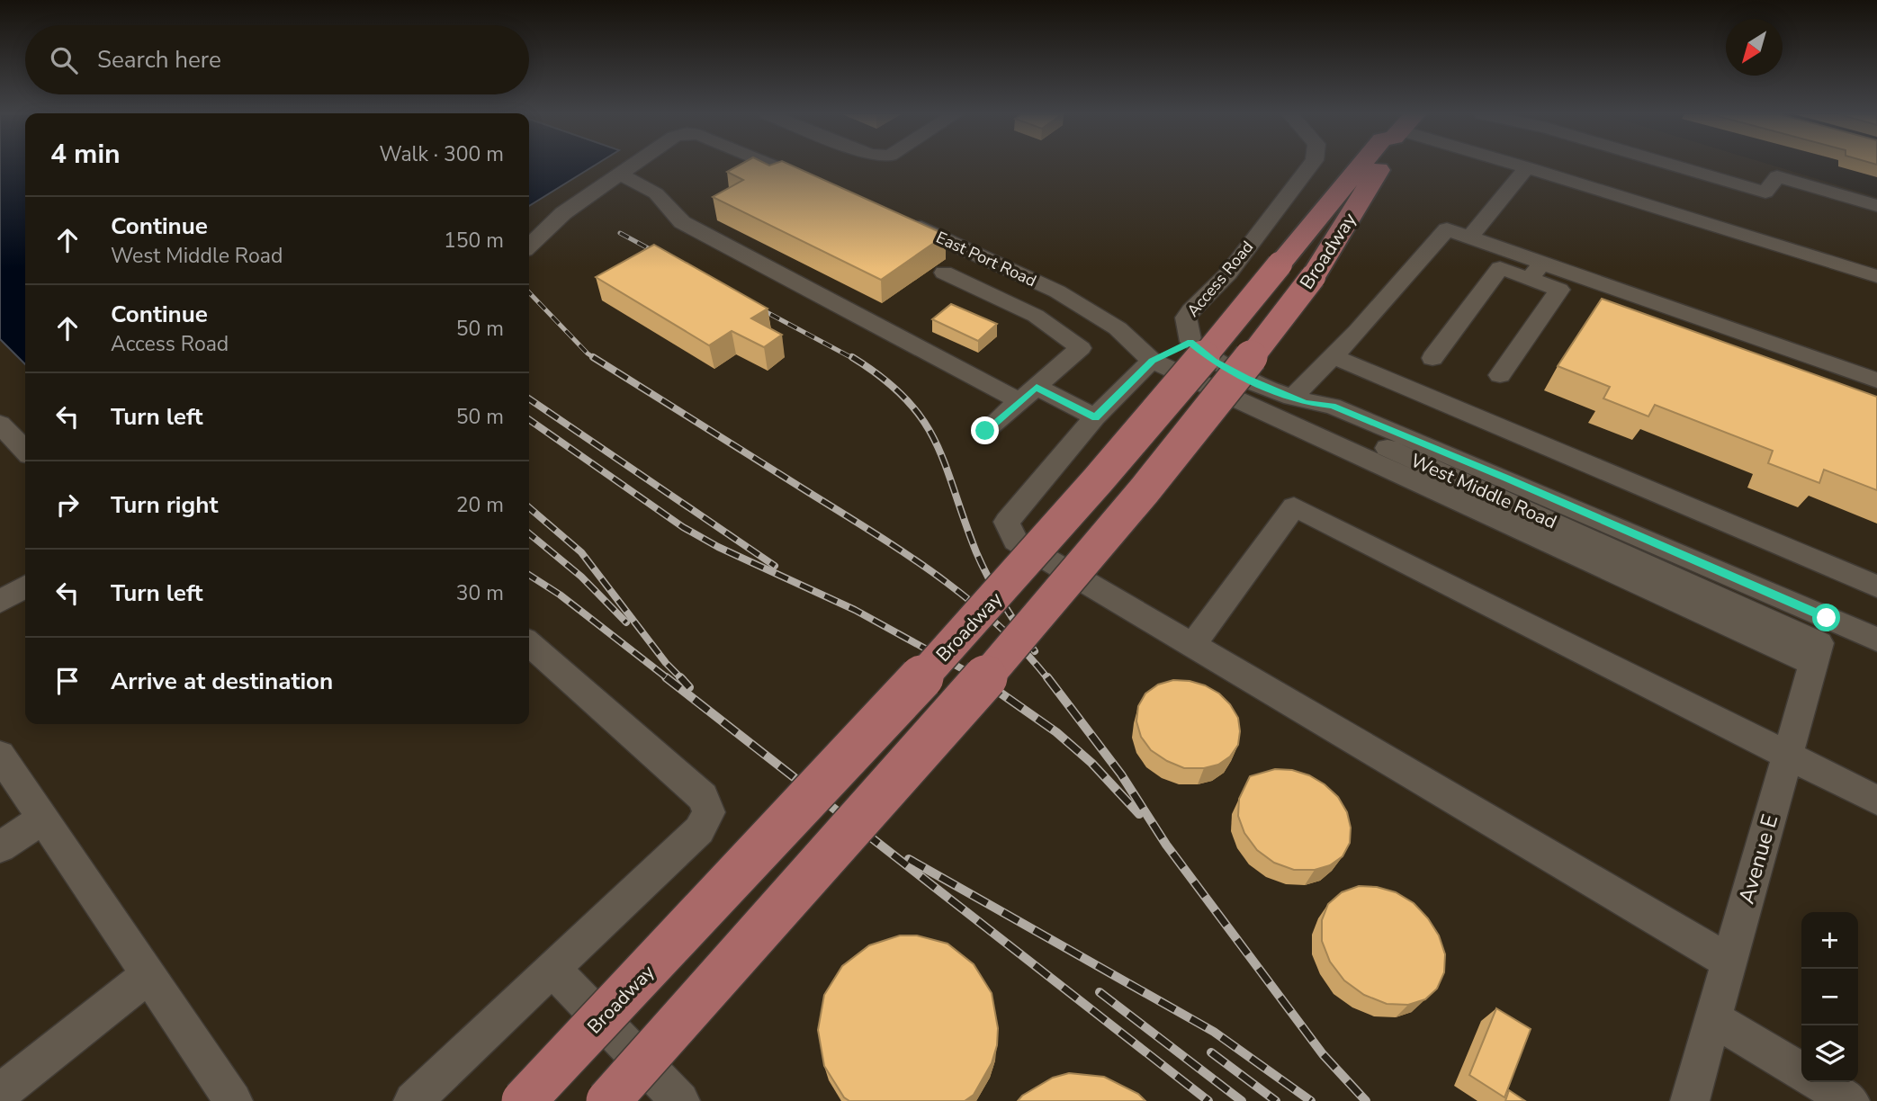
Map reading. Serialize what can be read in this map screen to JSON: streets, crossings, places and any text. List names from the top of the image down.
{
  "streets": {
    "main road": ["Broadway"],
    "street": [
      "East Port Road",
      "Access Road",
      "West Middle Road",
      "Avenue E"
    ]
  },
  "crossings": [
    ["East Port Road", "West Middle Road"],
    ["East Port Road", "Avenue E"],
    ["Access Road", "West Middle Road"],
    ["West Middle Road", "Avenue E"]
  ],
  "north": "bottom left",
  "page": {
    "search": "Search here",
    "heading": ["4 min", "Walk · 300 m"],
    "list": [
      ["Continue", "West Middle Road", "150 m"],
      ["Continue", "Access Road", "50 m"],
      ["Turn left", "50 m"],
      ["Turn right", "20 m"],
      ["Turn left", "30 m"],
      "Arrive at destination"
    ],
    "map_buttons": ["+", "−"]
  }
}
